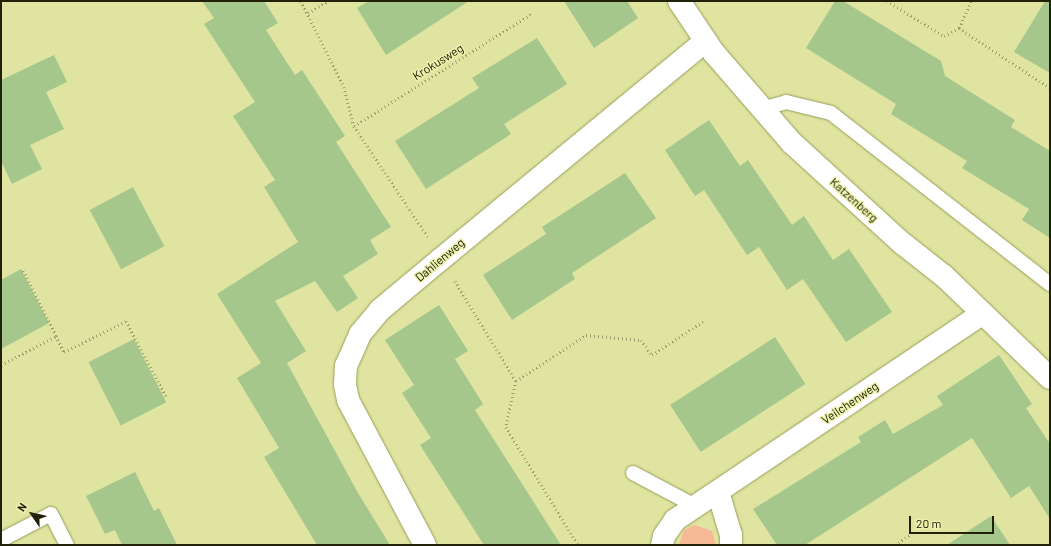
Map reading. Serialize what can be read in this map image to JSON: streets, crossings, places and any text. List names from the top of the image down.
{
  "streets": {
    "street": ["Katzenberg", "Dahlienweg", "Veilchenweg"],
    "path": ["Krokusweg"]
  },
  "crossings": [
    ["Katzenberg", "Dahlienweg"],
    ["Katzenberg", "Veilchenweg"]
  ],
  "scale_bar": "20 m",
  "north": "top left"
}
